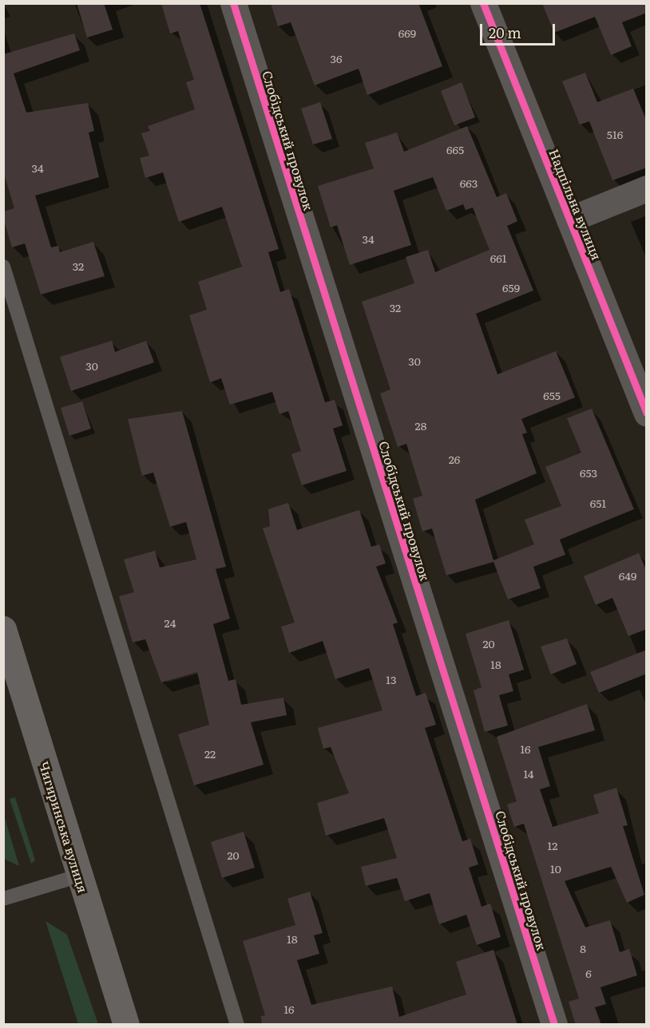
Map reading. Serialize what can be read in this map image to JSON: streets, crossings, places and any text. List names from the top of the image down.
{
  "streets": {
    "main road": ["Чигиринська вулиця"],
    "street": ["Слобідський провулок", "Надпільна вулиця"]
  },
  "house_numbers": [
    "669",
    "36",
    "516",
    "665",
    "34",
    "663",
    "34",
    "661",
    "32",
    "659",
    "32",
    "30",
    "30",
    "655",
    "28",
    "26",
    "653",
    "651",
    "649",
    "24",
    "20",
    "18",
    "13",
    "16",
    "22",
    "14",
    "12",
    "20",
    "10",
    "18",
    "8",
    "6",
    "16"
  ],
  "scale_bar": "20 m"
}
